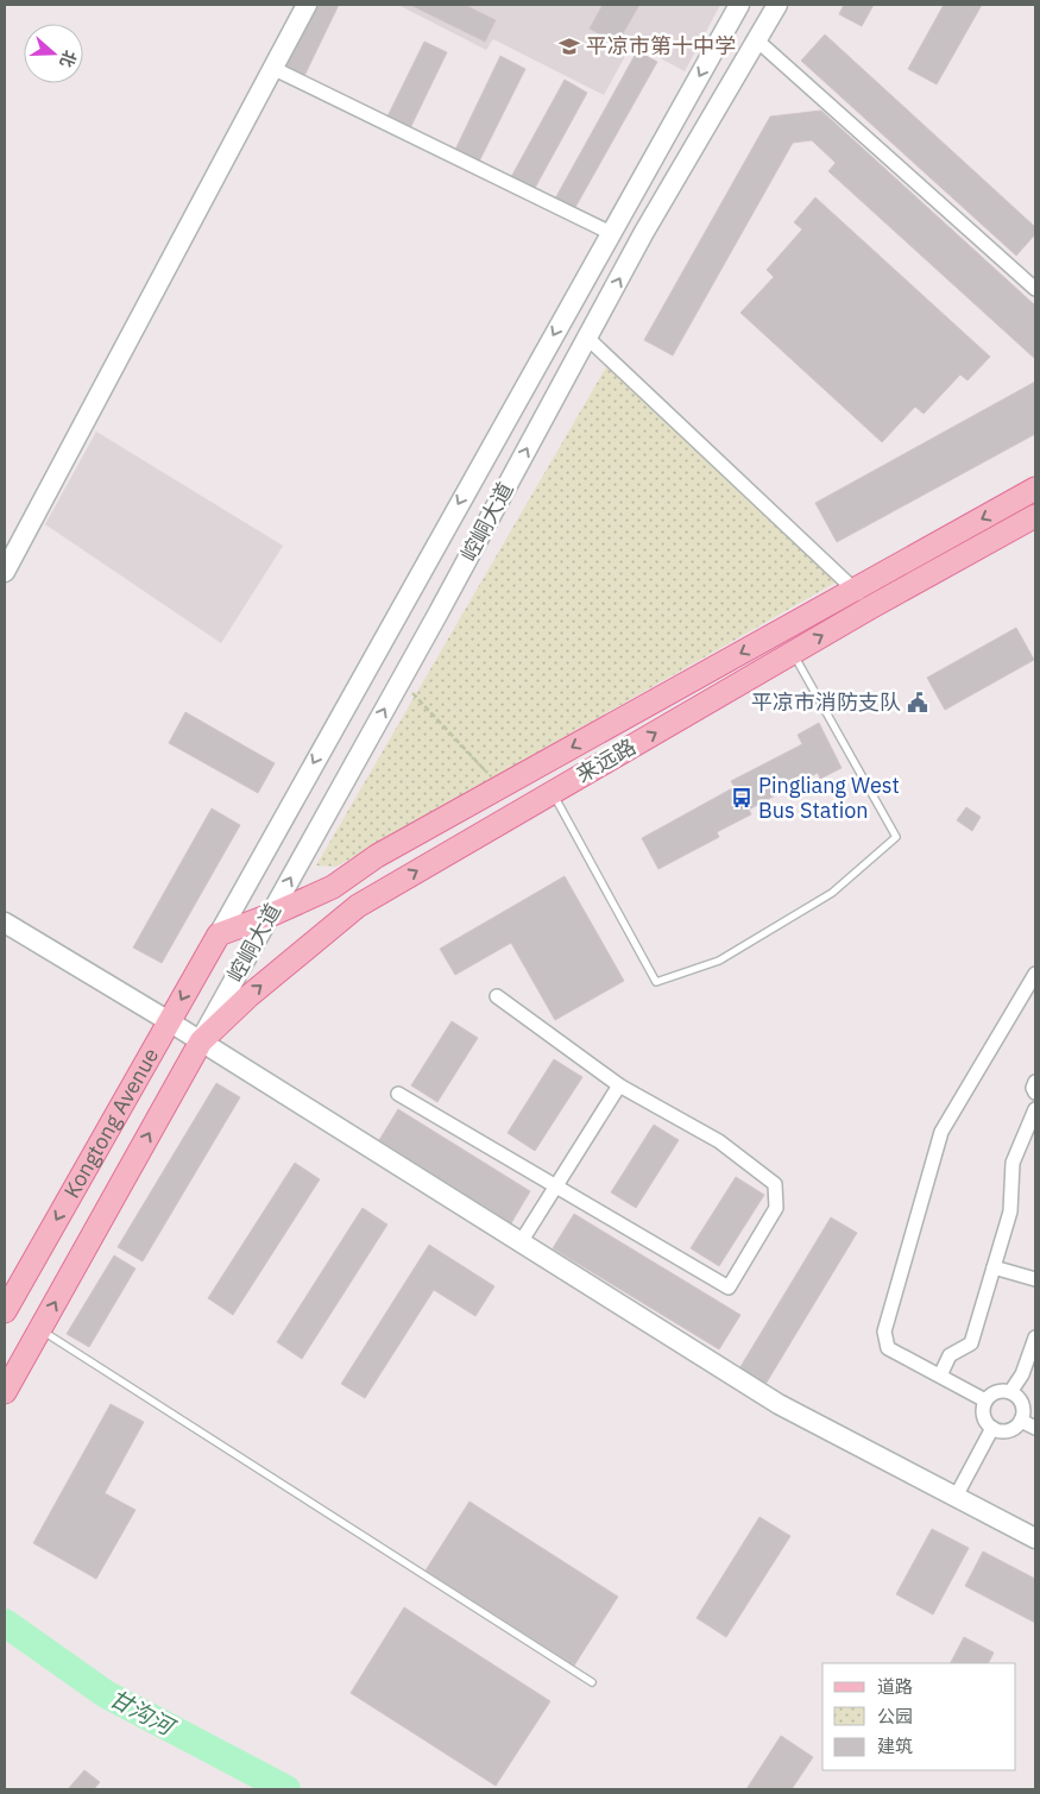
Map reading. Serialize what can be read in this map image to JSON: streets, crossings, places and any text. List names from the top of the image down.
{
  "streets": {
    "main road": ["崆峒大道", "来远路", "Kongtong Avenue"]
  },
  "crossings": [
    ["崆峒大道", "来远路"],
    ["崆峒大道", "Kongtong Avenue"],
    ["来远路", "Kongtong Avenue"]
  ],
  "water": ["甘沟河"],
  "places": {
    "school or university": ["平凉市第十中学"],
    "public building": ["平凉市消防支队"],
    "bus stop": ["Pingliang West Bus Station"]
  },
  "legend": ["道路", "公园", "建筑"],
  "north": "right"
}
